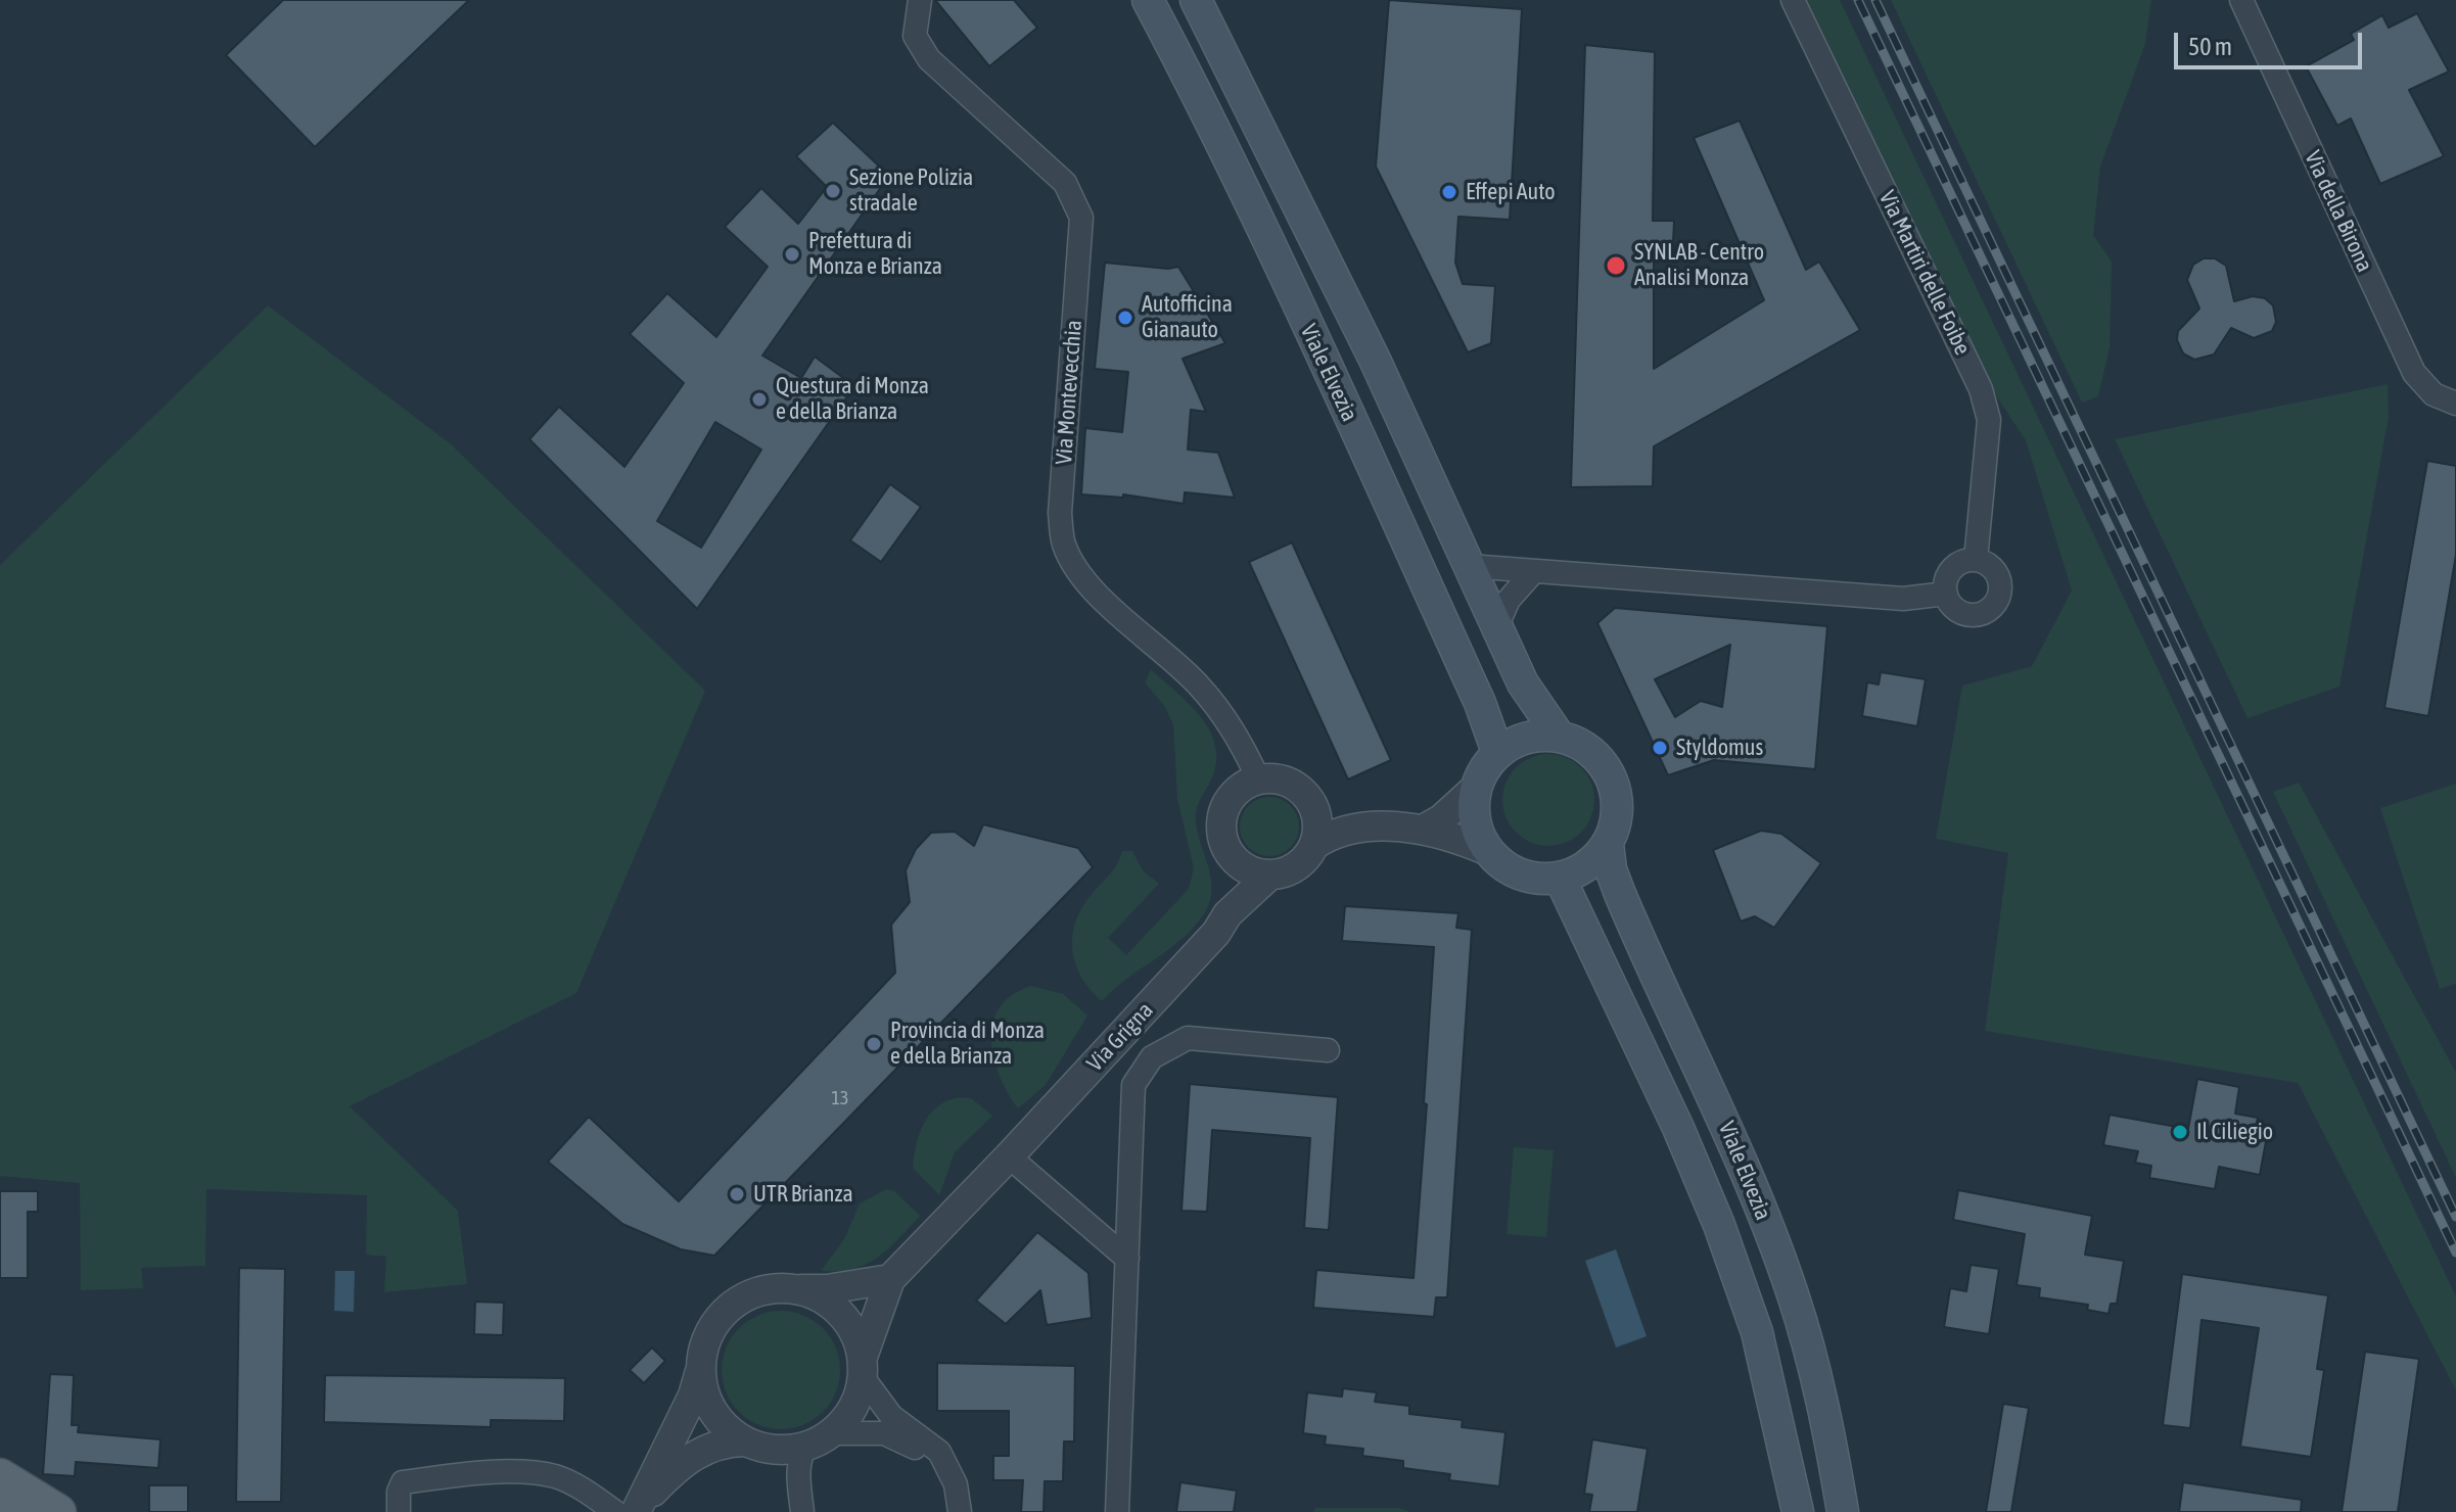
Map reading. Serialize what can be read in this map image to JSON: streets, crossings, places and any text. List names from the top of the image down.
{
  "streets": {
    "main road": ["Viale Elvezia"],
    "street": [
      "Via della Birona",
      "Via Martiri delle Foibe",
      "Via Montevecchia",
      "Via Grigna"
    ]
  },
  "crossings": [
    ["Via Montevecchia", "Via Grigna"]
  ],
  "places": [
    "Sezione Polizia stradale",
    "Effepi Auto",
    "Prefettura di Monza e Brianza",
    "SYNLAB - Centro Analisi Monza",
    "Autofficina Gianauto",
    "Questura di Monza e della Brianza",
    "Styldomus",
    "Provincia di Monza e della Brianza",
    "Il Ciliegio",
    "UTR Brianza"
  ],
  "house_numbers": ["13"],
  "scale_bar": "50 m"
}
